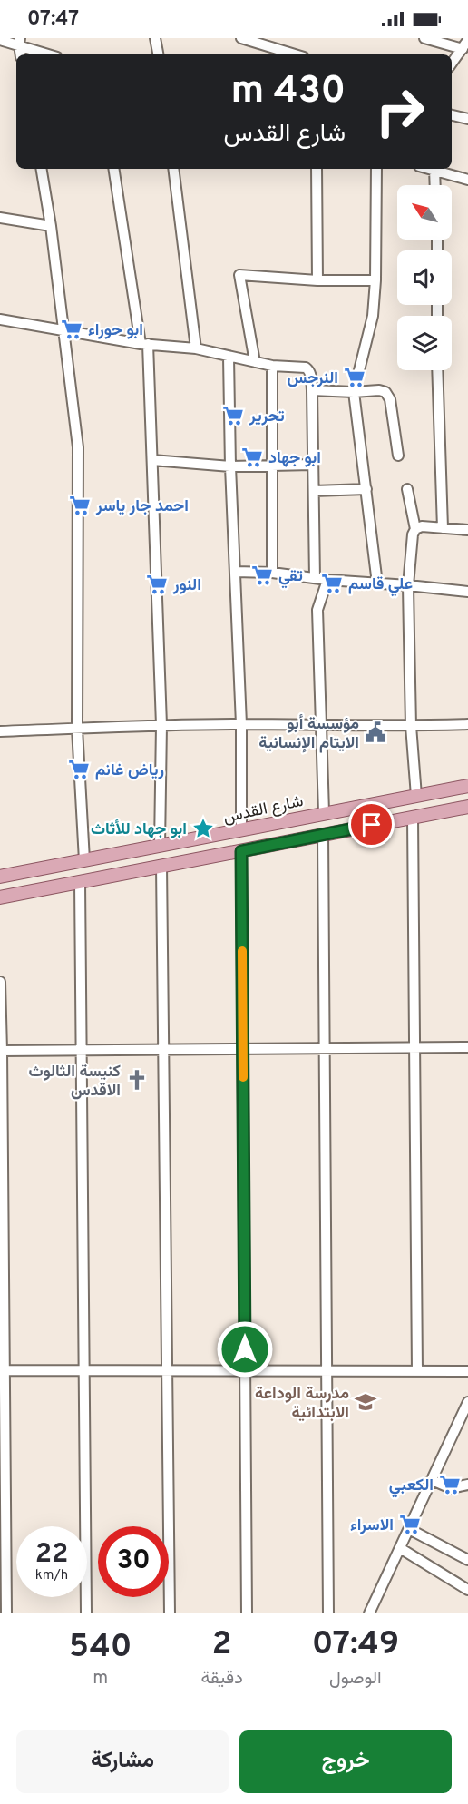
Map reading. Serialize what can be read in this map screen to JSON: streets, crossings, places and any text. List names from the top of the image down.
{
  "streets": {
    "main road": ["شارع القدس"]
  },
  "places": {
    "supermarket": [
      "ابو حوراء",
      "النرجس",
      "تحرير",
      "ابو جهاد",
      "احمد جار ياسر",
      "تقي",
      "علي قاسم",
      "النور",
      "رياض غانم",
      "الكعبي",
      "الاسراء"
    ],
    "public building": ["مؤسسة أبو الايتام الإنسانية"],
    "place": ["ابو جهاد للأثاث"],
    "church": ["كنيسة الثالوث الاقدس"],
    "school or university": ["مدرسة الوداعة الابتدائية"]
  },
  "north": "top left",
  "page": {
    "status": "07:47",
    "turn": ["430 m", "شارع القدس"],
    "speed": "22 km/h",
    "limit": "30",
    "eta": [
      "07:49",
      "الوصول",
      "2",
      "دقيقة",
      "540",
      "m"
    ],
    "buttons": ["خروج", "مشاركة"]
  }
}
